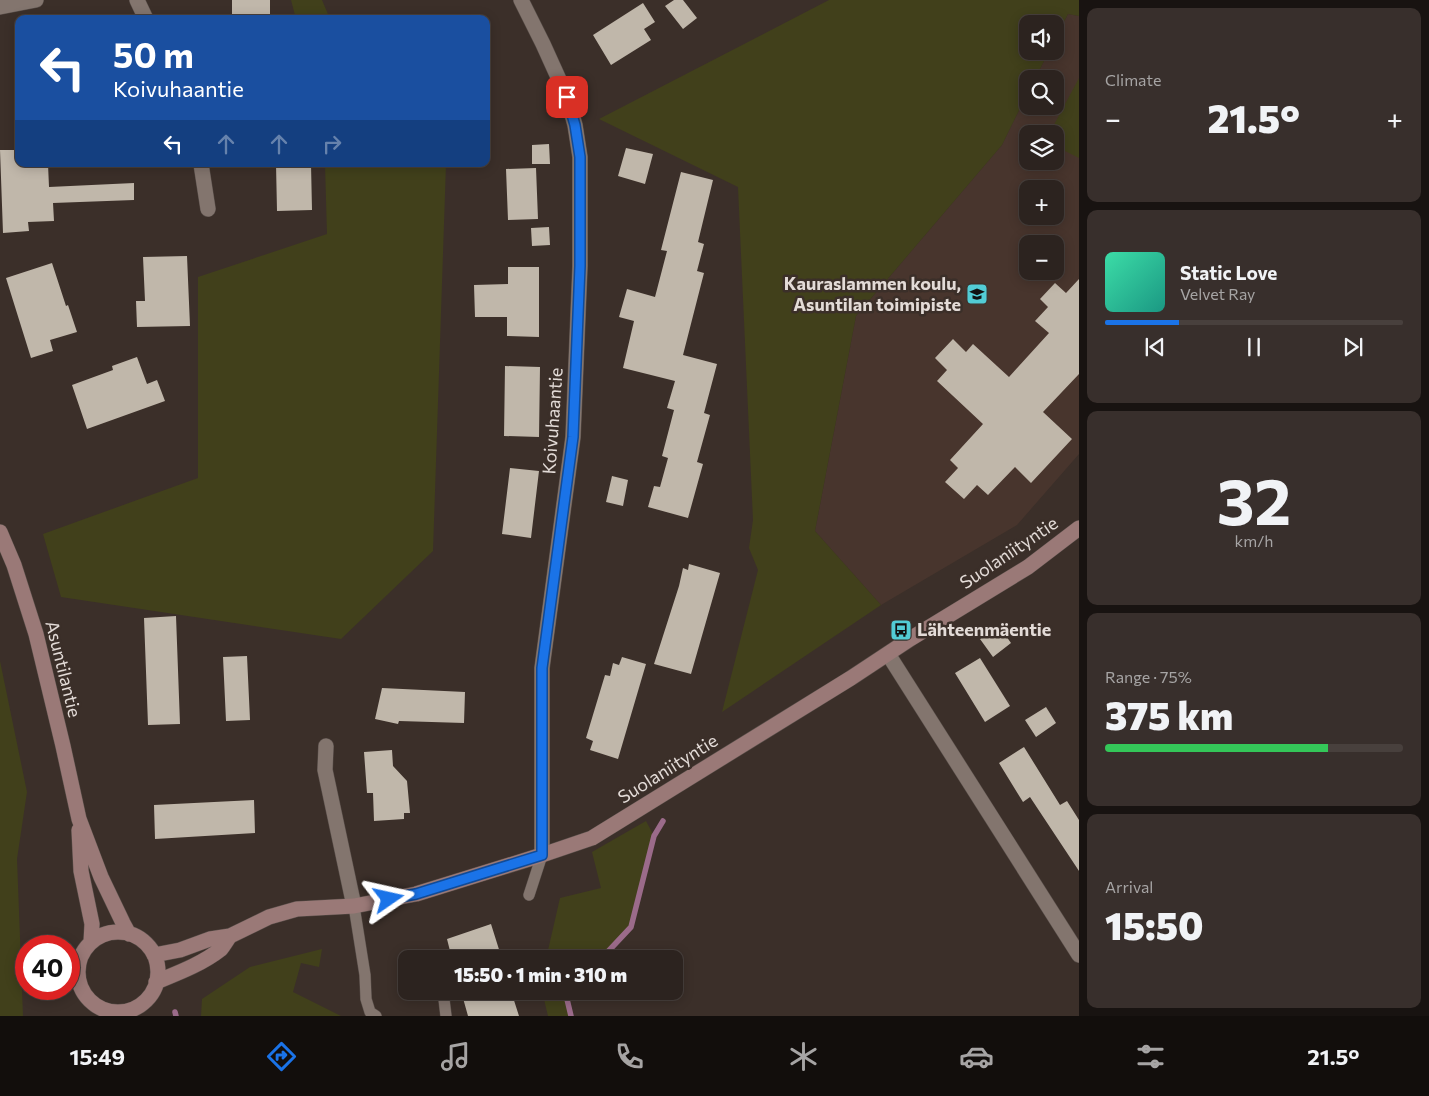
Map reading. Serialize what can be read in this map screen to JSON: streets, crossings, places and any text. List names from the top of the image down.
{
  "streets": {
    "street": ["Koivuhaantie", "Suolaniityntie", "Asuntilantie"]
  },
  "crossings": [
    ["Koivuhaantie", "Suolaniityntie"],
    ["Suolaniityntie", "Asuntilantie"]
  ],
  "places": {
    "school or university": ["Kauraslammen koulu, Asuntilan toimipiste"],
    "bus stop": ["Lähteenmäentie"]
  },
  "page": {
    "tile": [
      "Climate",
      ["32", "km/h"],
      ["Range · 75%", "375 km"],
      ["Arrival", "15:50"]
    ],
    "map_buttons": ["+", "−"],
    "turn": ["50 m", "Koivuhaantie"],
    "heat": ["−", "21.5°", "+"],
    "song": ["Static Love", "Velvet Ray"],
    "limit": "40",
    "trip": "15:50 · 1 min · 310 m",
    "tabs": ["15:49", "21.5°"]
  }
}
